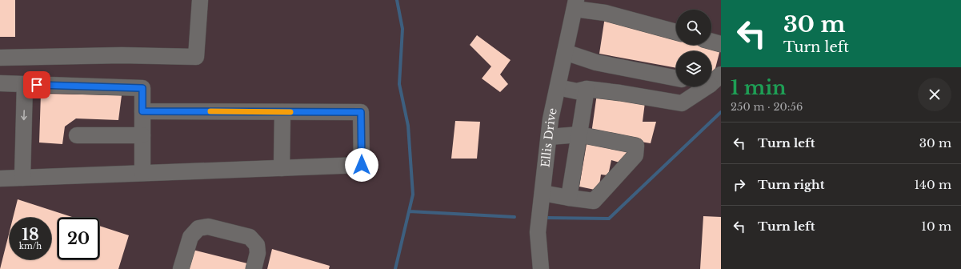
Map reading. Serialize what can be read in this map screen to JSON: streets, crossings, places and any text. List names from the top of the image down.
{
  "streets": {
    "street": ["Ellis Drive"]
  },
  "page": {
    "turn": ["30 m", "Turn left"],
    "heading": ["1 min", "250 m · 20:56"],
    "list": [
      {
        "name": "Turn left",
        "value": "30 m"
      },
      {
        "name": "Turn right",
        "value": "140 m"
      },
      {
        "name": "Turn left",
        "value": "10 m"
      }
    ],
    "speed": "18 km/h",
    "limit": "20"
  }
}
